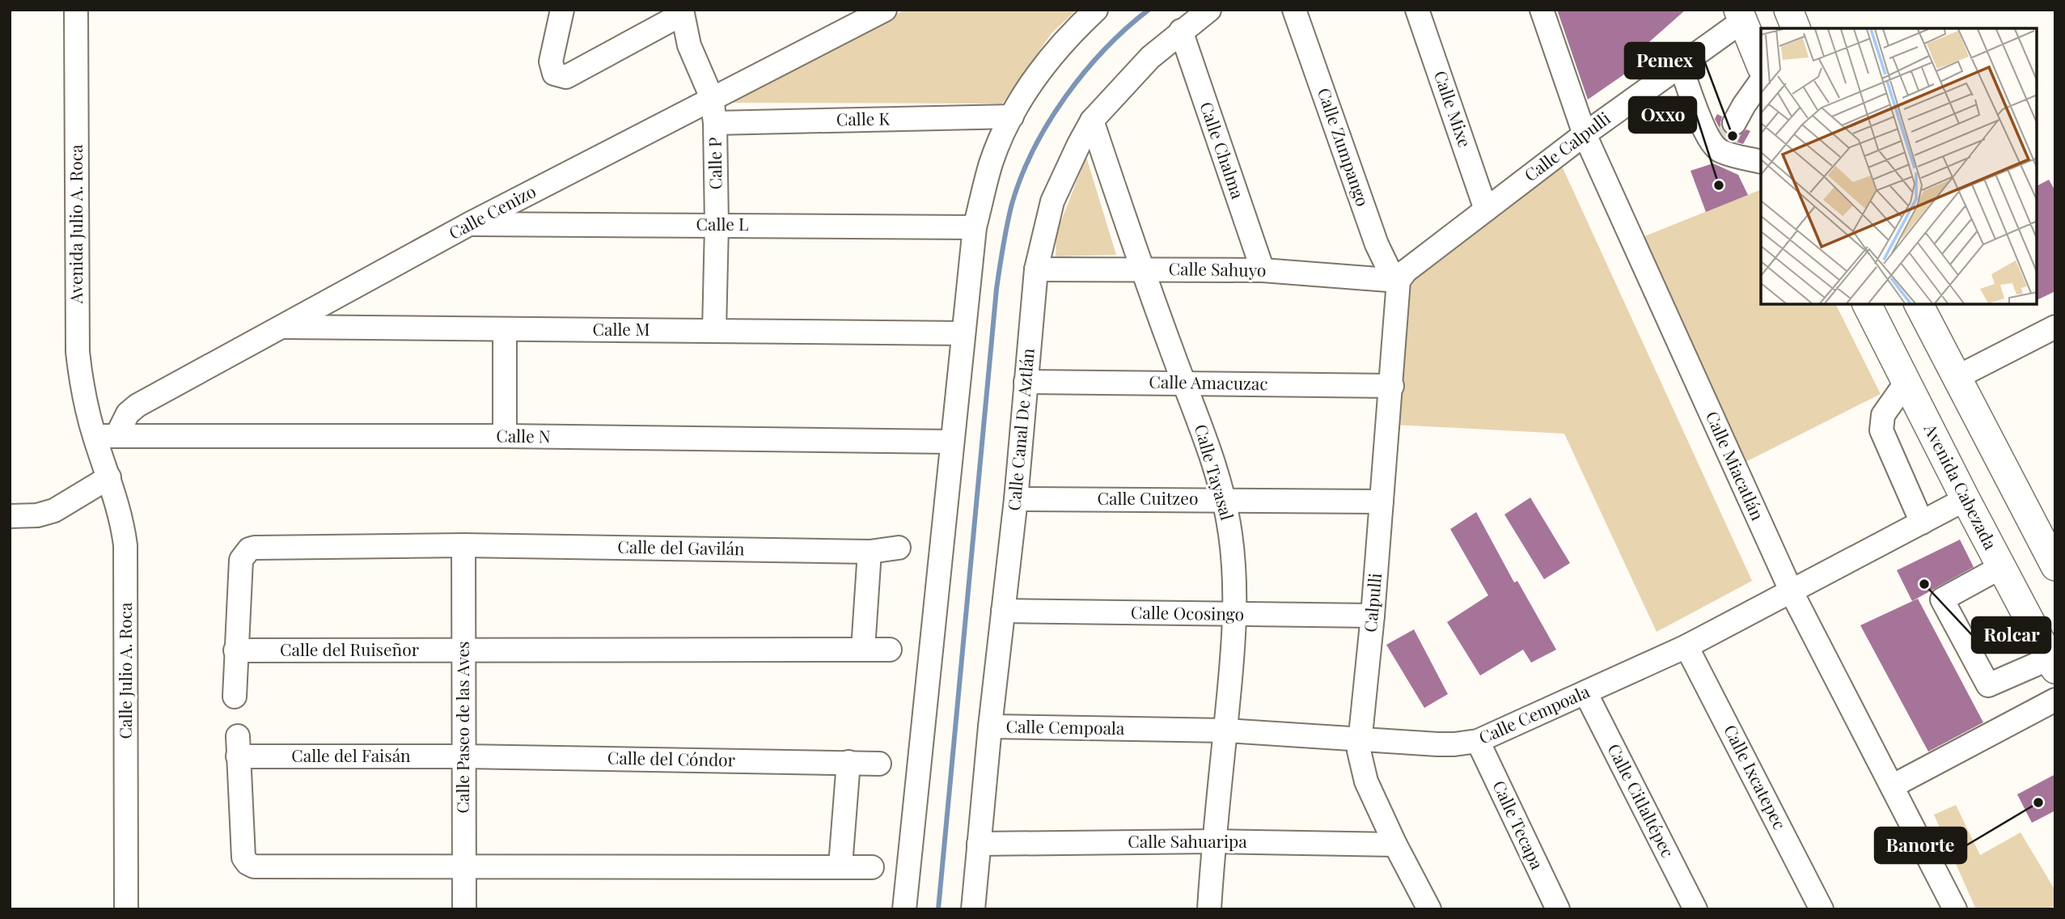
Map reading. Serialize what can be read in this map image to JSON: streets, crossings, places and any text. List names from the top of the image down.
{
  "streets": {
    "main road": ["Avenida Cabezada"],
    "street": [
      "Calle Mixe",
      "Calle K",
      "Calle Zumpango",
      "Calle Calpulli",
      "Calle Chalma",
      "Calle P",
      "Calle Cenizo",
      "Avenida Julio A. Roca",
      "Calle L",
      "Calle Sahuyo",
      "Calle M",
      "Calle Amacuzac",
      "Calle Canal De Aztlán",
      "Calle N",
      "Calle Miacatlán",
      "Calle Tayasal",
      "Calle Cuitzeo",
      "Calle del Gavilán",
      "Calpulli",
      "Calle Ocosingo",
      "Calle del Ruiseñor",
      "Calle Julio A. Roca",
      "Calle Cempoala",
      "Calle Paseo de las Aves",
      "Calle del Faisán",
      "Calle del Cóndor",
      "Calle Ixcatepec",
      "Calle Citlaltépec",
      "Calle Tecapa",
      "Calle Sahuaripa"
    ]
  },
  "crossings": [
    ["Calle Mixe", "Calle Calpulli"],
    ["Calle K", "Calle P"],
    ["Calle Zumpango", "Calle Calpulli"],
    ["Calle Zumpango", "Calle Sahuyo"],
    ["Calle Zumpango", "Calpulli"],
    ["Calle Calpulli", "Calle Sahuyo"],
    ["Calle Calpulli", "Calle Miacatlán"],
    ["Calle Calpulli", "Calpulli"],
    ["Calle Chalma", "Calle Sahuyo"],
    ["Calle Chalma", "Calle Canal De Aztlán"],
    ["Calle P", "Calle Cenizo"],
    ["Calle P", "Calle L"],
    ["Calle P", "Calle M"],
    ["Calle Cenizo", "Avenida Julio A. Roca"],
    ["Calle Cenizo", "Calle L"],
    ["Calle Cenizo", "Calle M"],
    ["Calle Cenizo", "Calle N"],
    ["Calle Cenizo", "Calle Julio A. Roca"],
    ["Avenida Julio A. Roca", "Calle N"],
    ["Avenida Julio A. Roca", "Calle Julio A. Roca"],
    ["Calle Sahuyo", "Calle Canal De Aztlán"],
    ["Calle Sahuyo", "Calle Tayasal"],
    ["Calle Sahuyo", "Calpulli"],
    ["Calle Amacuzac", "Calle Canal De Aztlán"],
    ["Calle Amacuzac", "Calle Tayasal"],
    ["Calle Amacuzac", "Calpulli"],
    ["Calle Canal De Aztlán", "Calle Tayasal"],
    ["Calle Canal De Aztlán", "Calle Cuitzeo"],
    ["Calle Canal De Aztlán", "Calle Ocosingo"],
    ["Calle Canal De Aztlán", "Calle Cempoala"],
    ["Calle Canal De Aztlán", "Calle Sahuaripa"],
    ["Calle N", "Calle Julio A. Roca"],
    ["Calle Miacatlán", "Calle Cempoala"],
    ["Calle Tayasal", "Calle Cuitzeo"],
    ["Calle Tayasal", "Calle Ocosingo"],
    ["Calle Tayasal", "Calle Cempoala"],
    ["Calle Tayasal", "Calle Sahuaripa"],
    ["Avenida Cabezada", "Calle Cempoala"],
    ["Calle Cuitzeo", "Calpulli"],
    ["Calle del Gavilán", "Calle Paseo de las Aves"],
    ["Calpulli", "Calle Ocosingo"],
    ["Calpulli", "Calle Cempoala"],
    ["Calpulli", "Calle Sahuaripa"],
    ["Calle del Ruiseñor", "Calle Paseo de las Aves"],
    ["Calle Cempoala", "Calle Ixcatepec"],
    ["Calle Cempoala", "Calle Citlaltépec"],
    ["Calle Cempoala", "Calle Tecapa"],
    ["Calle Paseo de las Aves", "Calle del Faisán"],
    ["Calle Paseo de las Aves", "Calle del Cóndor"],
    ["Calle del Faisán", "Calle del Cóndor"]
  ],
  "places": [
    "Pemex",
    "Oxxo",
    "Rolcar",
    "Banorte"
  ]
}
